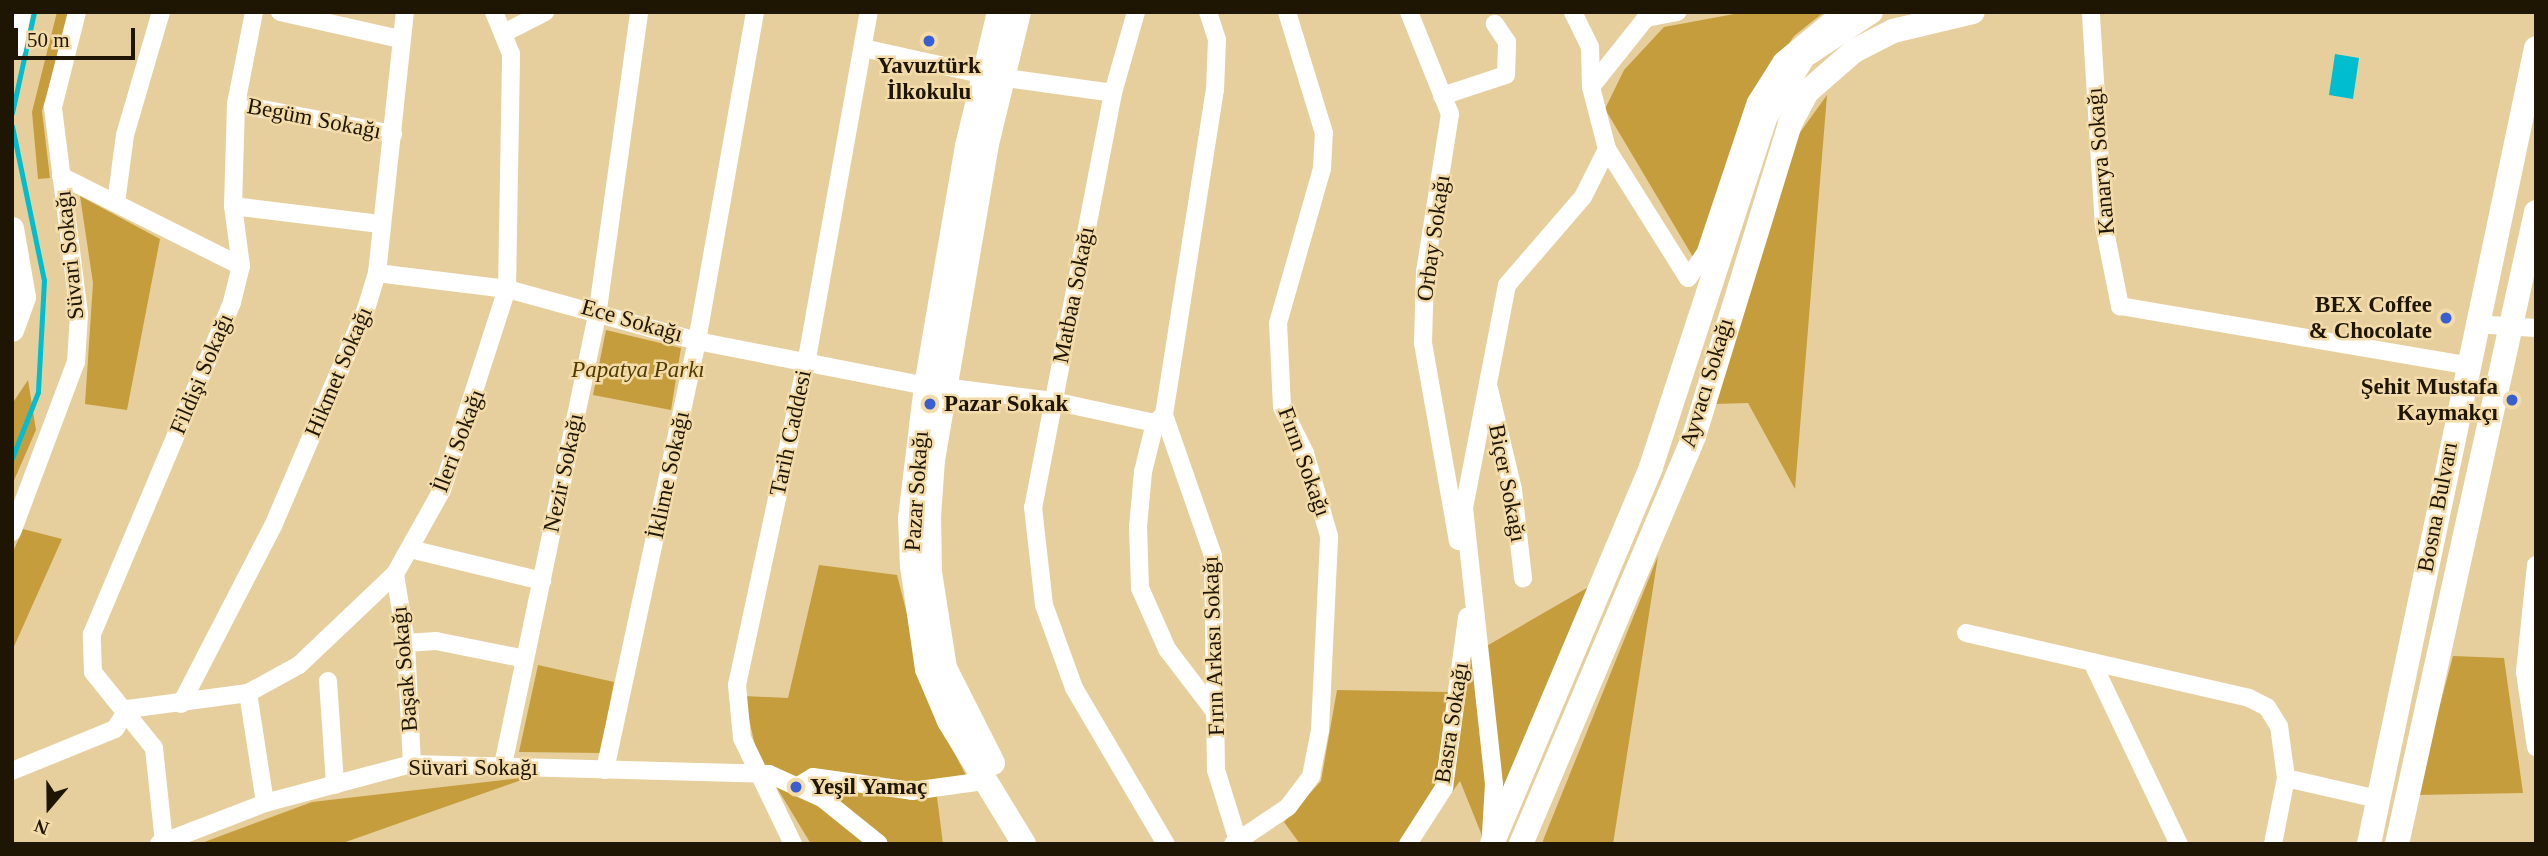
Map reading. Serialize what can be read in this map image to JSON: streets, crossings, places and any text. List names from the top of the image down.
{
  "streets": {
    "main road": ["Ayvacı Sokağı", "Pazar Sokağı", "Bosna Bulvarı"],
    "street": [
      "Begüm Sokağı",
      "Kanarya Sokağı",
      "Orbay Sokağı",
      "Süvari Sokağı",
      "Matbaa Sokağı",
      "Ece Sokağı",
      "Hikmet Sokağı",
      "Fildişi Sokağı",
      "Tarih Caddesi",
      "İleri Sokağı",
      "Fırın Sokağı",
      "Nezir Sokağı",
      "İklime Sokağı",
      "Biçer Sokağı",
      "Fırın Arkası Sokağı",
      "Başak Sokağı",
      "Basra Sokağı"
    ]
  },
  "crossings": [
    ["Begüm Sokağı", "Hikmet Sokağı"],
    ["Begüm Sokağı", "Fildişi Sokağı"],
    ["Kanarya Sokağı", "Bosna Bulvarı"],
    ["Orbay Sokağı", "Basra Sokağı"],
    ["Süvari Sokağı", "Fildişi Sokağı"],
    ["Süvari Sokağı", "Tarih Caddesi"],
    ["Süvari Sokağı", "Nezir Sokağı"],
    ["Süvari Sokağı", "İklime Sokağı"],
    ["Süvari Sokağı", "Başak Sokağı"],
    ["Matbaa Sokağı", "Ece Sokağı"],
    ["Ece Sokağı", "Hikmet Sokağı"],
    ["Ece Sokağı", "Tarih Caddesi"],
    ["Ece Sokağı", "İleri Sokağı"],
    ["Ece Sokağı", "Nezir Sokağı"],
    ["Ece Sokağı", "İklime Sokağı"],
    ["Ece Sokağı", "Pazar Sokağı"],
    ["Ece Sokağı", "Fırın Arkası Sokağı"],
    ["Hikmet Sokağı", "İleri Sokağı"],
    ["Fildişi Sokağı", "İleri Sokağı"],
    ["İleri Sokağı", "Başak Sokağı"],
    ["Fırın Sokağı", "Fırın Arkası Sokağı"]
  ],
  "parks": ["Papatya Parkı"],
  "places": [
    "Yavuztürk İlkokulu",
    "BEX Coffee & Chocolate",
    "Şehit Mustafa Kaymakçı",
    "Pazar Sokak",
    "Yeşil Yamaç"
  ],
  "scale_bar": "50 m",
  "north": "bottom"
}
